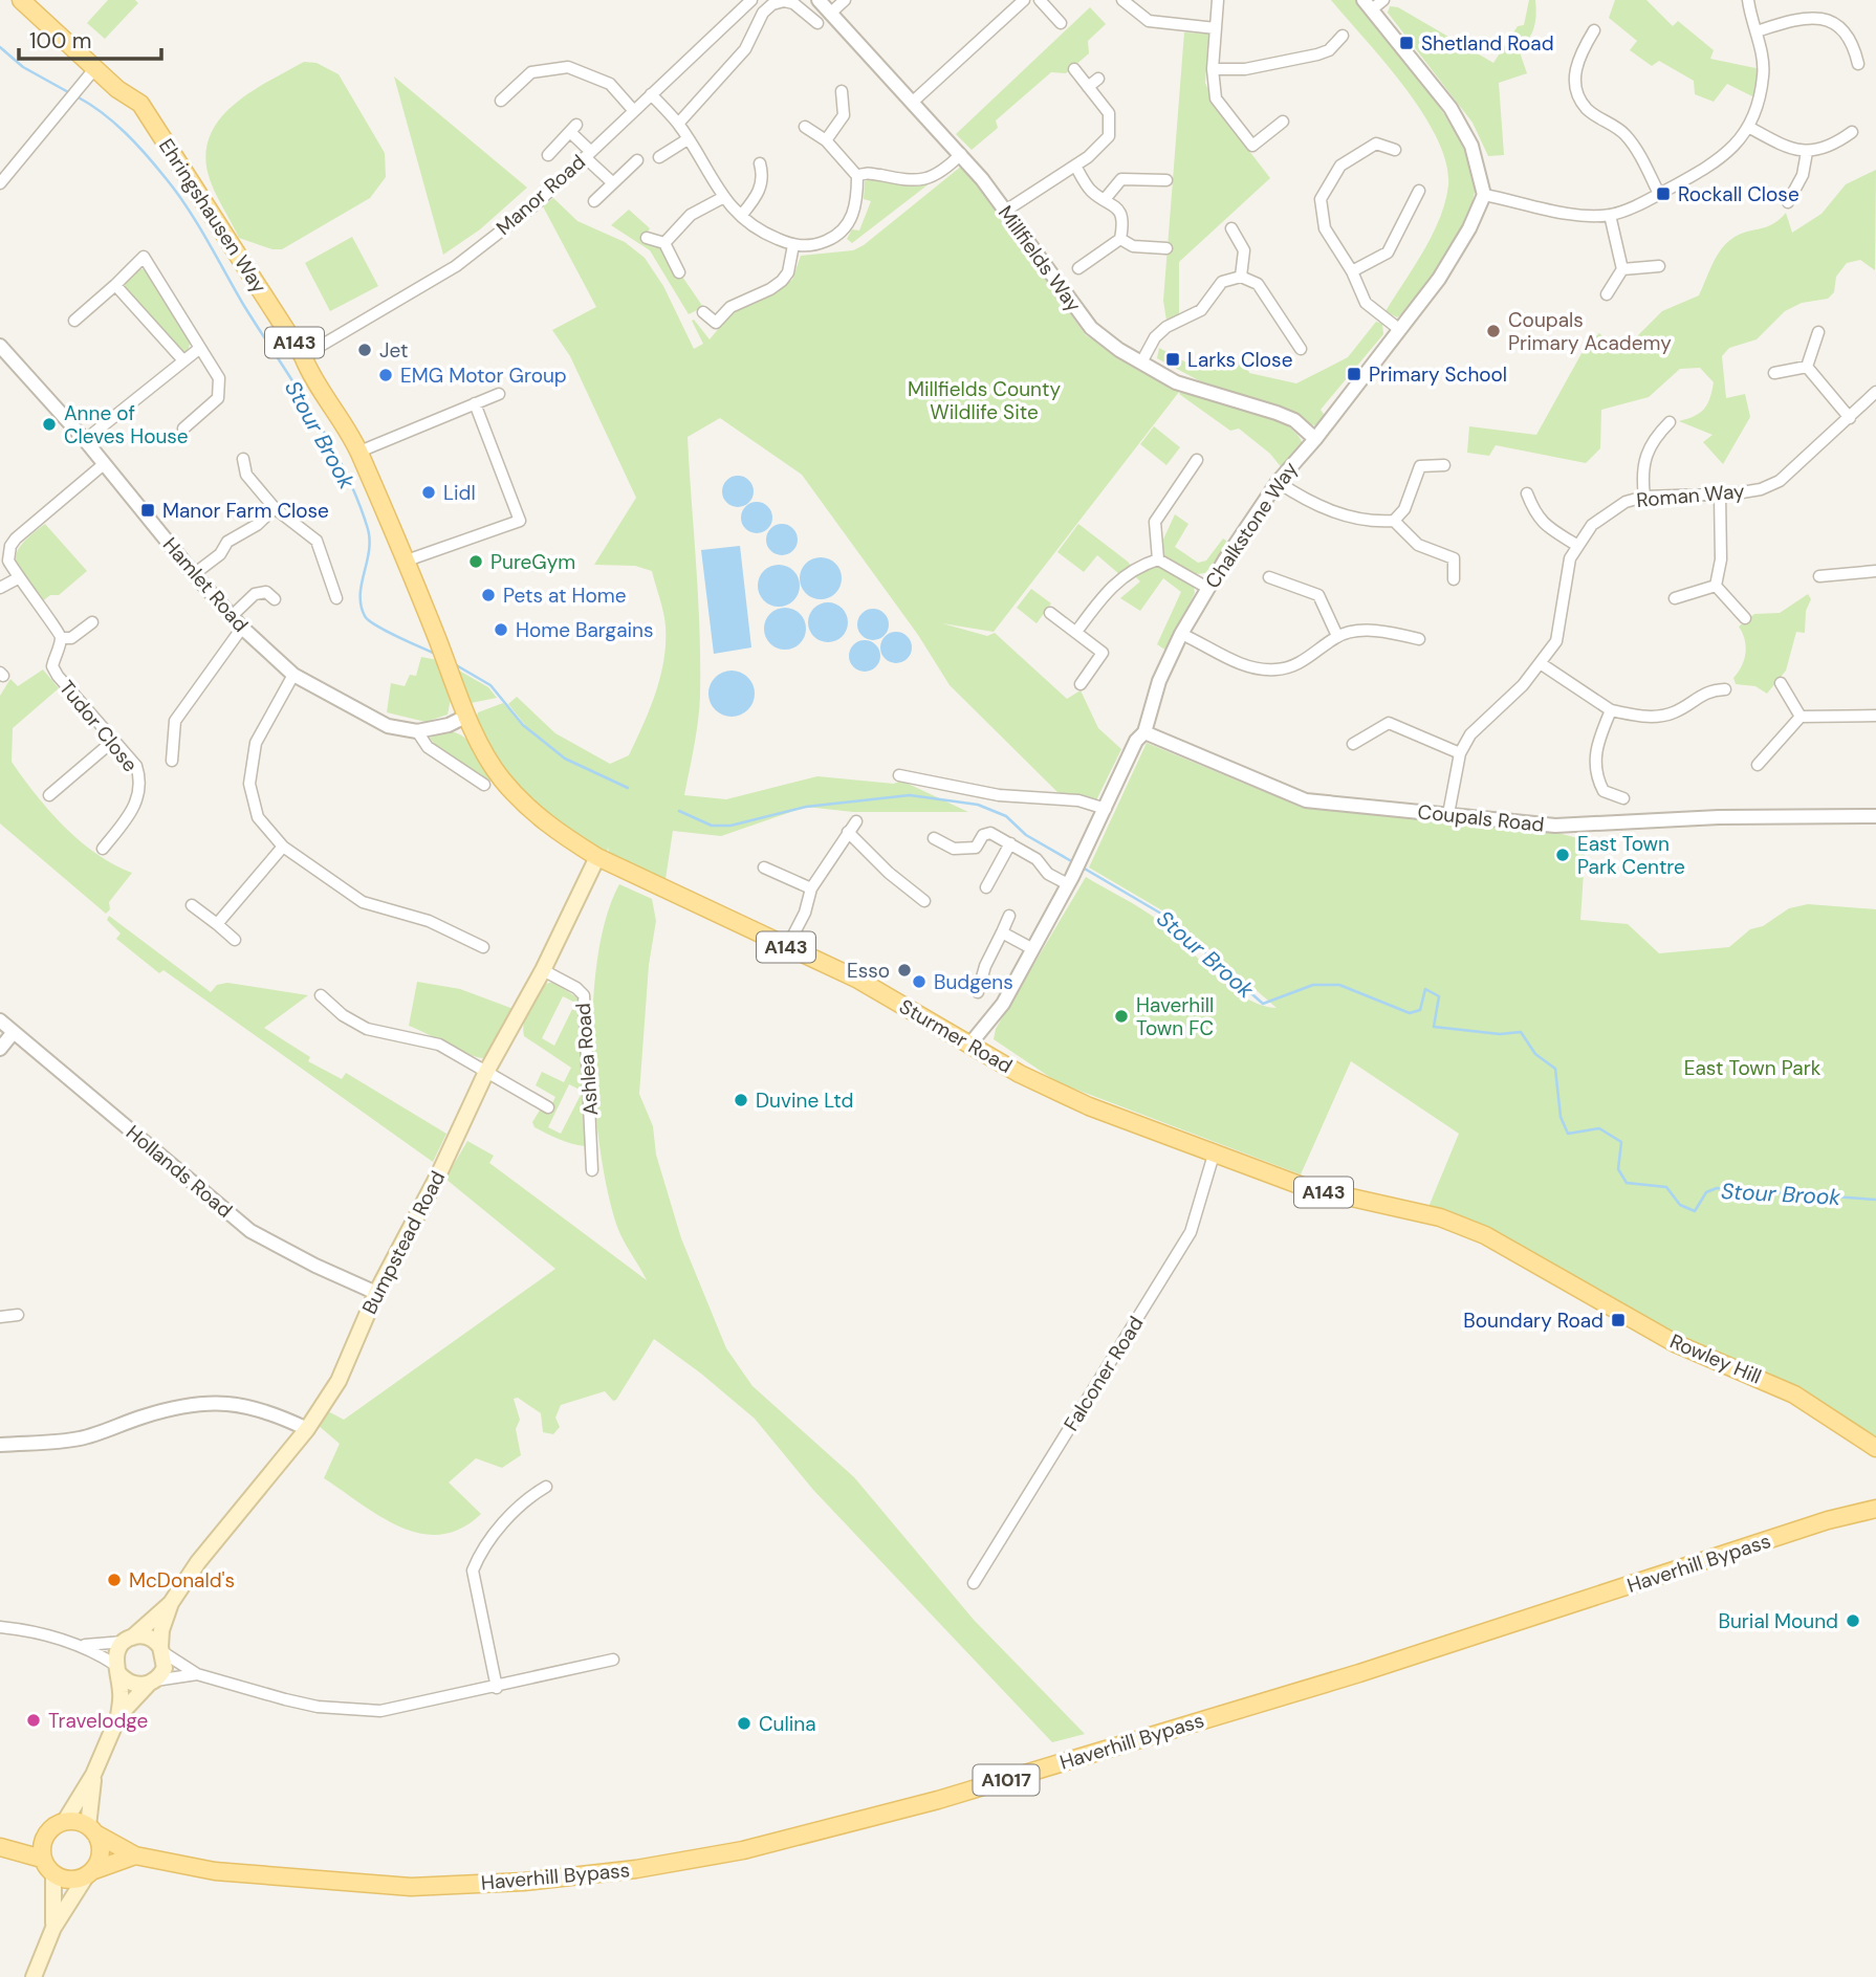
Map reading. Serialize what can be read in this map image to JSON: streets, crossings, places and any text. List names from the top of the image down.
{
  "streets": {
    "main road": [
      "Ehringshausen Way",
      "A143",
      "Sturmer Road",
      "Bumpstead Road",
      "Rowley Hill",
      "Haverhill Bypass",
      "A1017"
    ],
    "street": [
      "Manor Road",
      "Millfields Way",
      "Roman Way",
      "Chalkstone Way",
      "Hamlet Road",
      "Tudor Close",
      "Coupals Road",
      "Ashlea Road",
      "Hollands Road",
      "Falconer Road"
    ]
  },
  "crossings": [
    ["Manor Road", "Ehringshausen Way"],
    ["Ehringshausen Way", "Sturmer Road"],
    ["Millfields Way", "Chalkstone Way"],
    ["Roman Way", "Coupals Road"],
    ["Chalkstone Way", "Coupals Road"],
    ["Chalkstone Way", "Sturmer Road"],
    ["Hamlet Road", "Sturmer Road"],
    ["Sturmer Road", "Bumpstead Road"],
    ["Sturmer Road", "Rowley Hill"],
    ["Sturmer Road", "Falconer Road"],
    ["Ashlea Road", "Bumpstead Road"],
    ["Hollands Road", "Bumpstead Road"]
  ],
  "water": ["Stour Brook"],
  "parks": ["Millfields County Wildlife Site", "East Town Park"],
  "places": {
    "transit": [
      "Shetland Road",
      "Rockall Close",
      "Larks Close",
      "Primary School",
      "Manor Farm Close",
      "Boundary Road"
    ],
    "other": [
      "Coupals Primary Academy",
      "Jet",
      "EMG Motor Group",
      "Anne of Cleves House",
      "Lidl",
      "PureGym",
      "Pets at Home",
      "Home Bargains",
      "East Town Park Centre",
      "Esso",
      "Budgens",
      "Haverhill Town FC",
      "Duvine Ltd",
      "McDonald's",
      "Burial Mound",
      "Travelodge",
      "Culina"
    ]
  },
  "scale_bar": "100 m"
}
